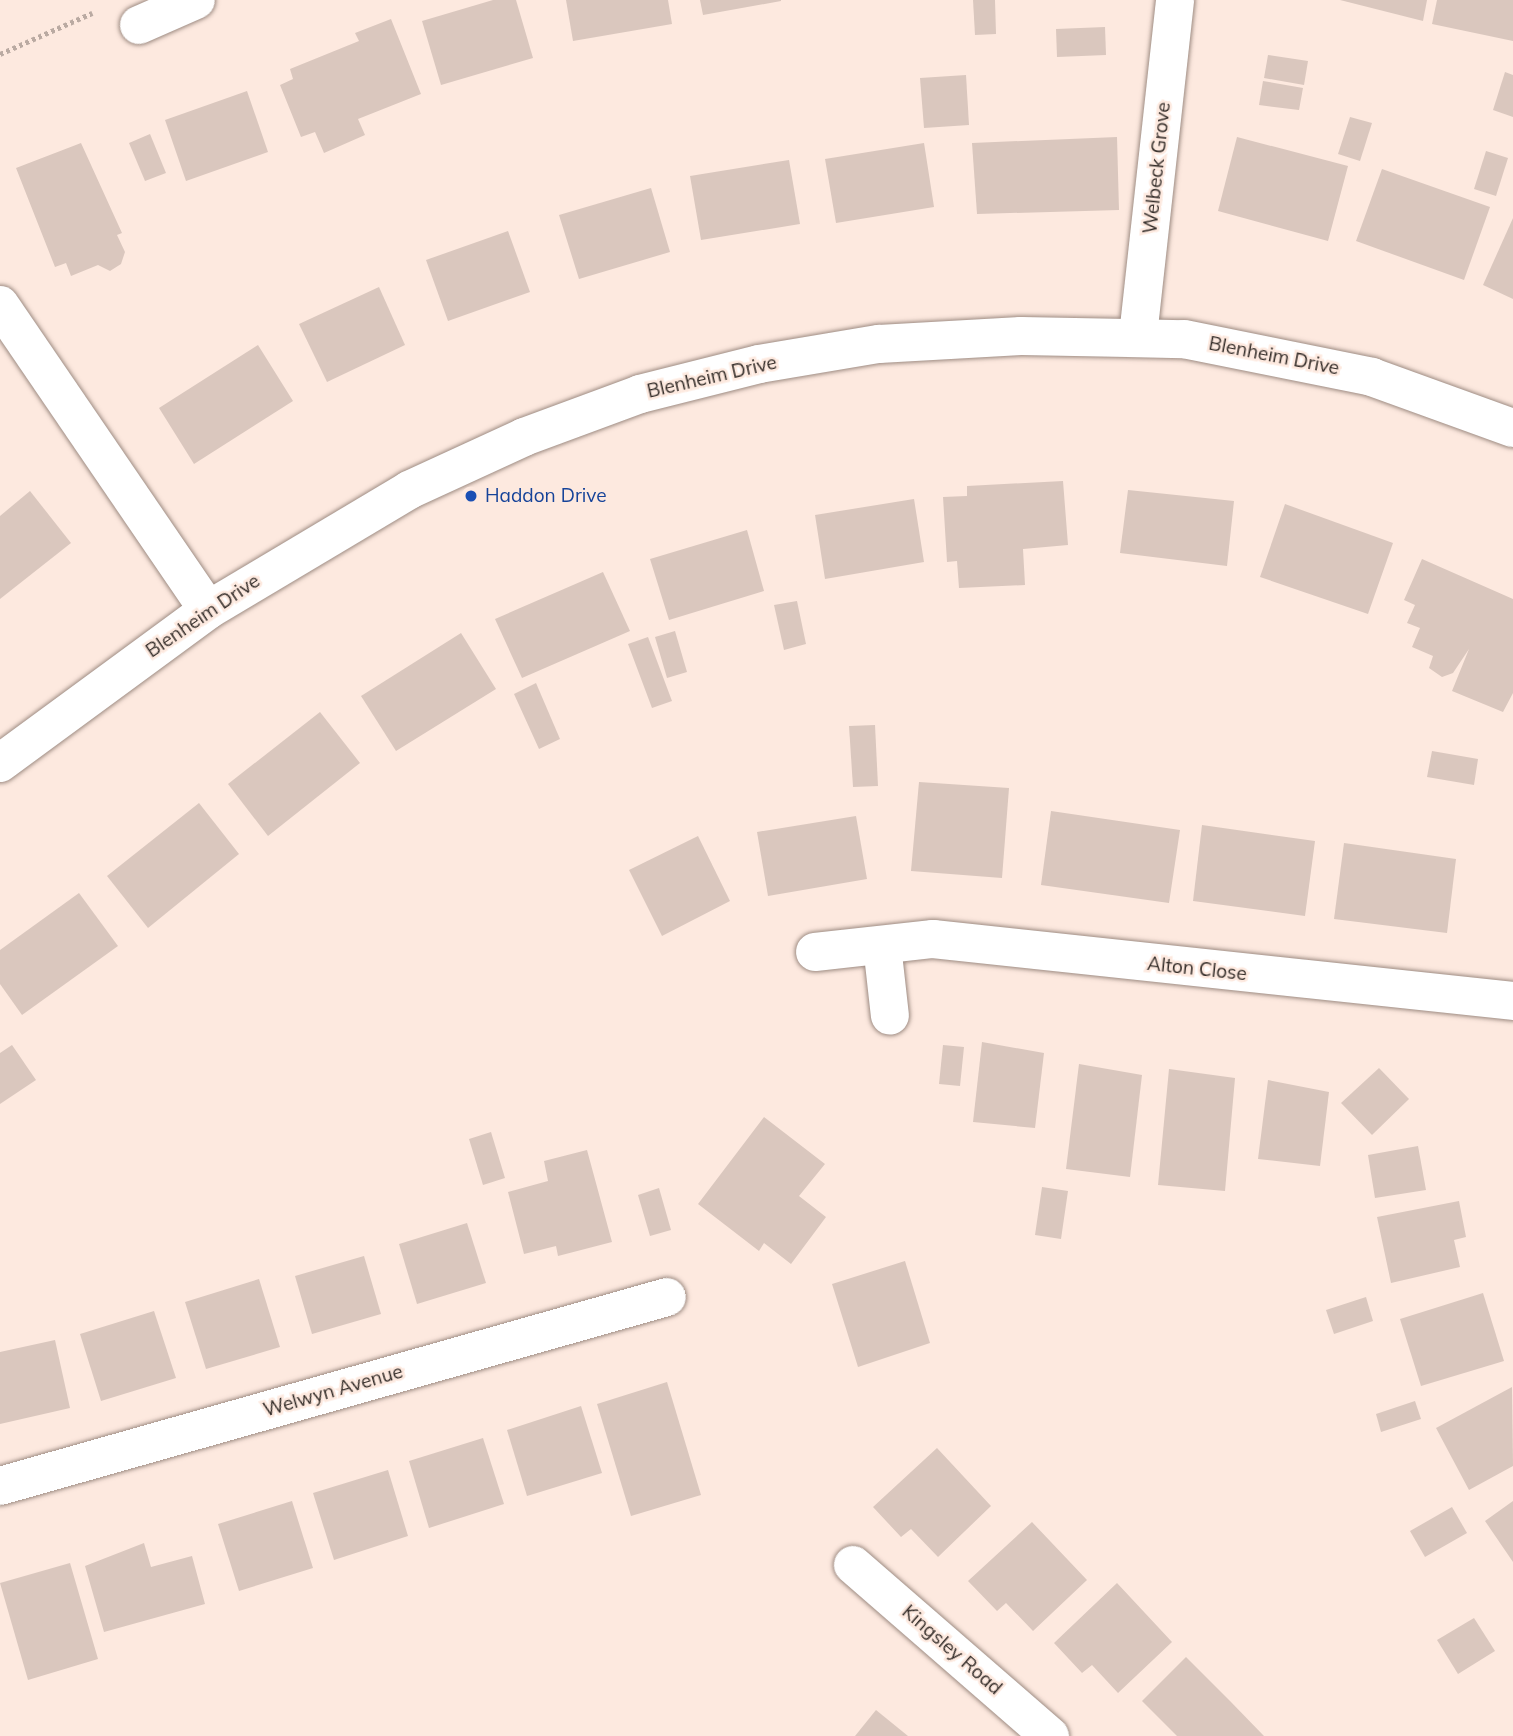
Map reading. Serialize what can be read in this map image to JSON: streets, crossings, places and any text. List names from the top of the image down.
{
  "streets": {
    "street": [
      "Welbeck Grove",
      "Blenheim Drive",
      "Alton Close",
      "Welwyn Avenue",
      "Kingsley Road"
    ]
  },
  "crossings": [
    ["Welbeck Grove", "Blenheim Drive"]
  ],
  "places": ["Haddon Drive"]
}
